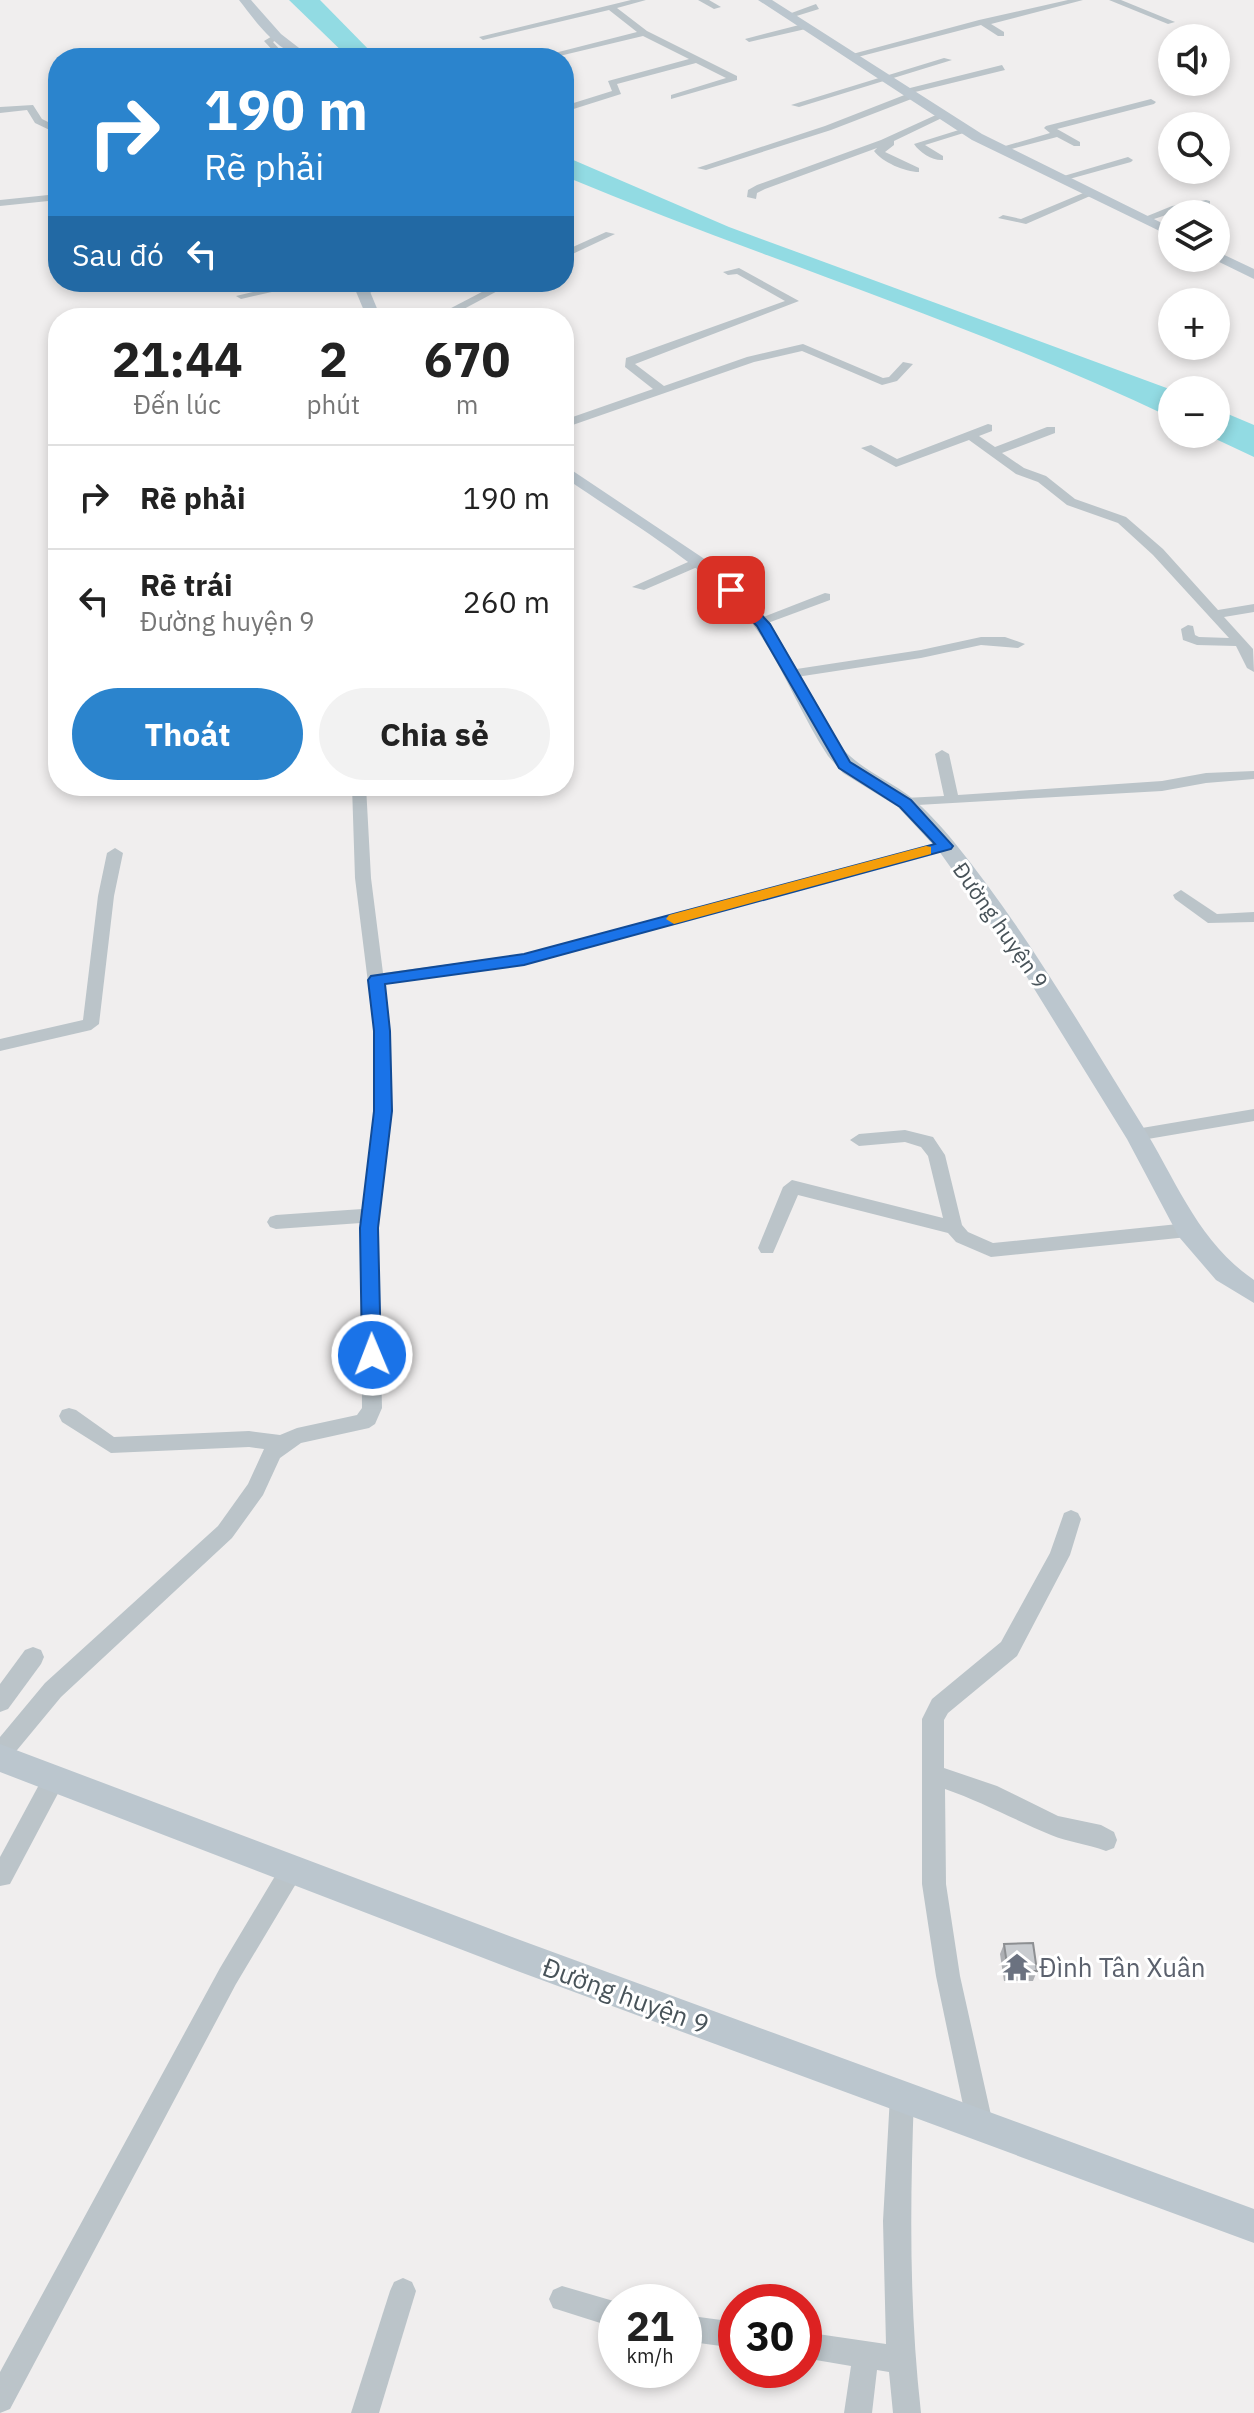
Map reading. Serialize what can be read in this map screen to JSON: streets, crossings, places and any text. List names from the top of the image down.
{
  "streets": {
    "street": ["Đường huyện 9"]
  },
  "places": {
    "temple": ["Đình Tân Xuân"]
  },
  "page": {
    "map_buttons": ["+", "−"],
    "turn": ["190 m", "Rẽ phải"],
    "then": "Sau đó",
    "eta": [
      "21:44",
      "Đến lúc",
      "2",
      "phút",
      "670",
      "m"
    ],
    "list": [
      {
        "name": "Rẽ phải",
        "value": "190 m"
      },
      {
        "name": "Rẽ trái",
        "note": "Đường huyện 9",
        "value": "260 m"
      }
    ],
    "buttons": ["Thoát", "Chia sẻ"],
    "speed": "21 km/h",
    "limit": "30"
  }
}
